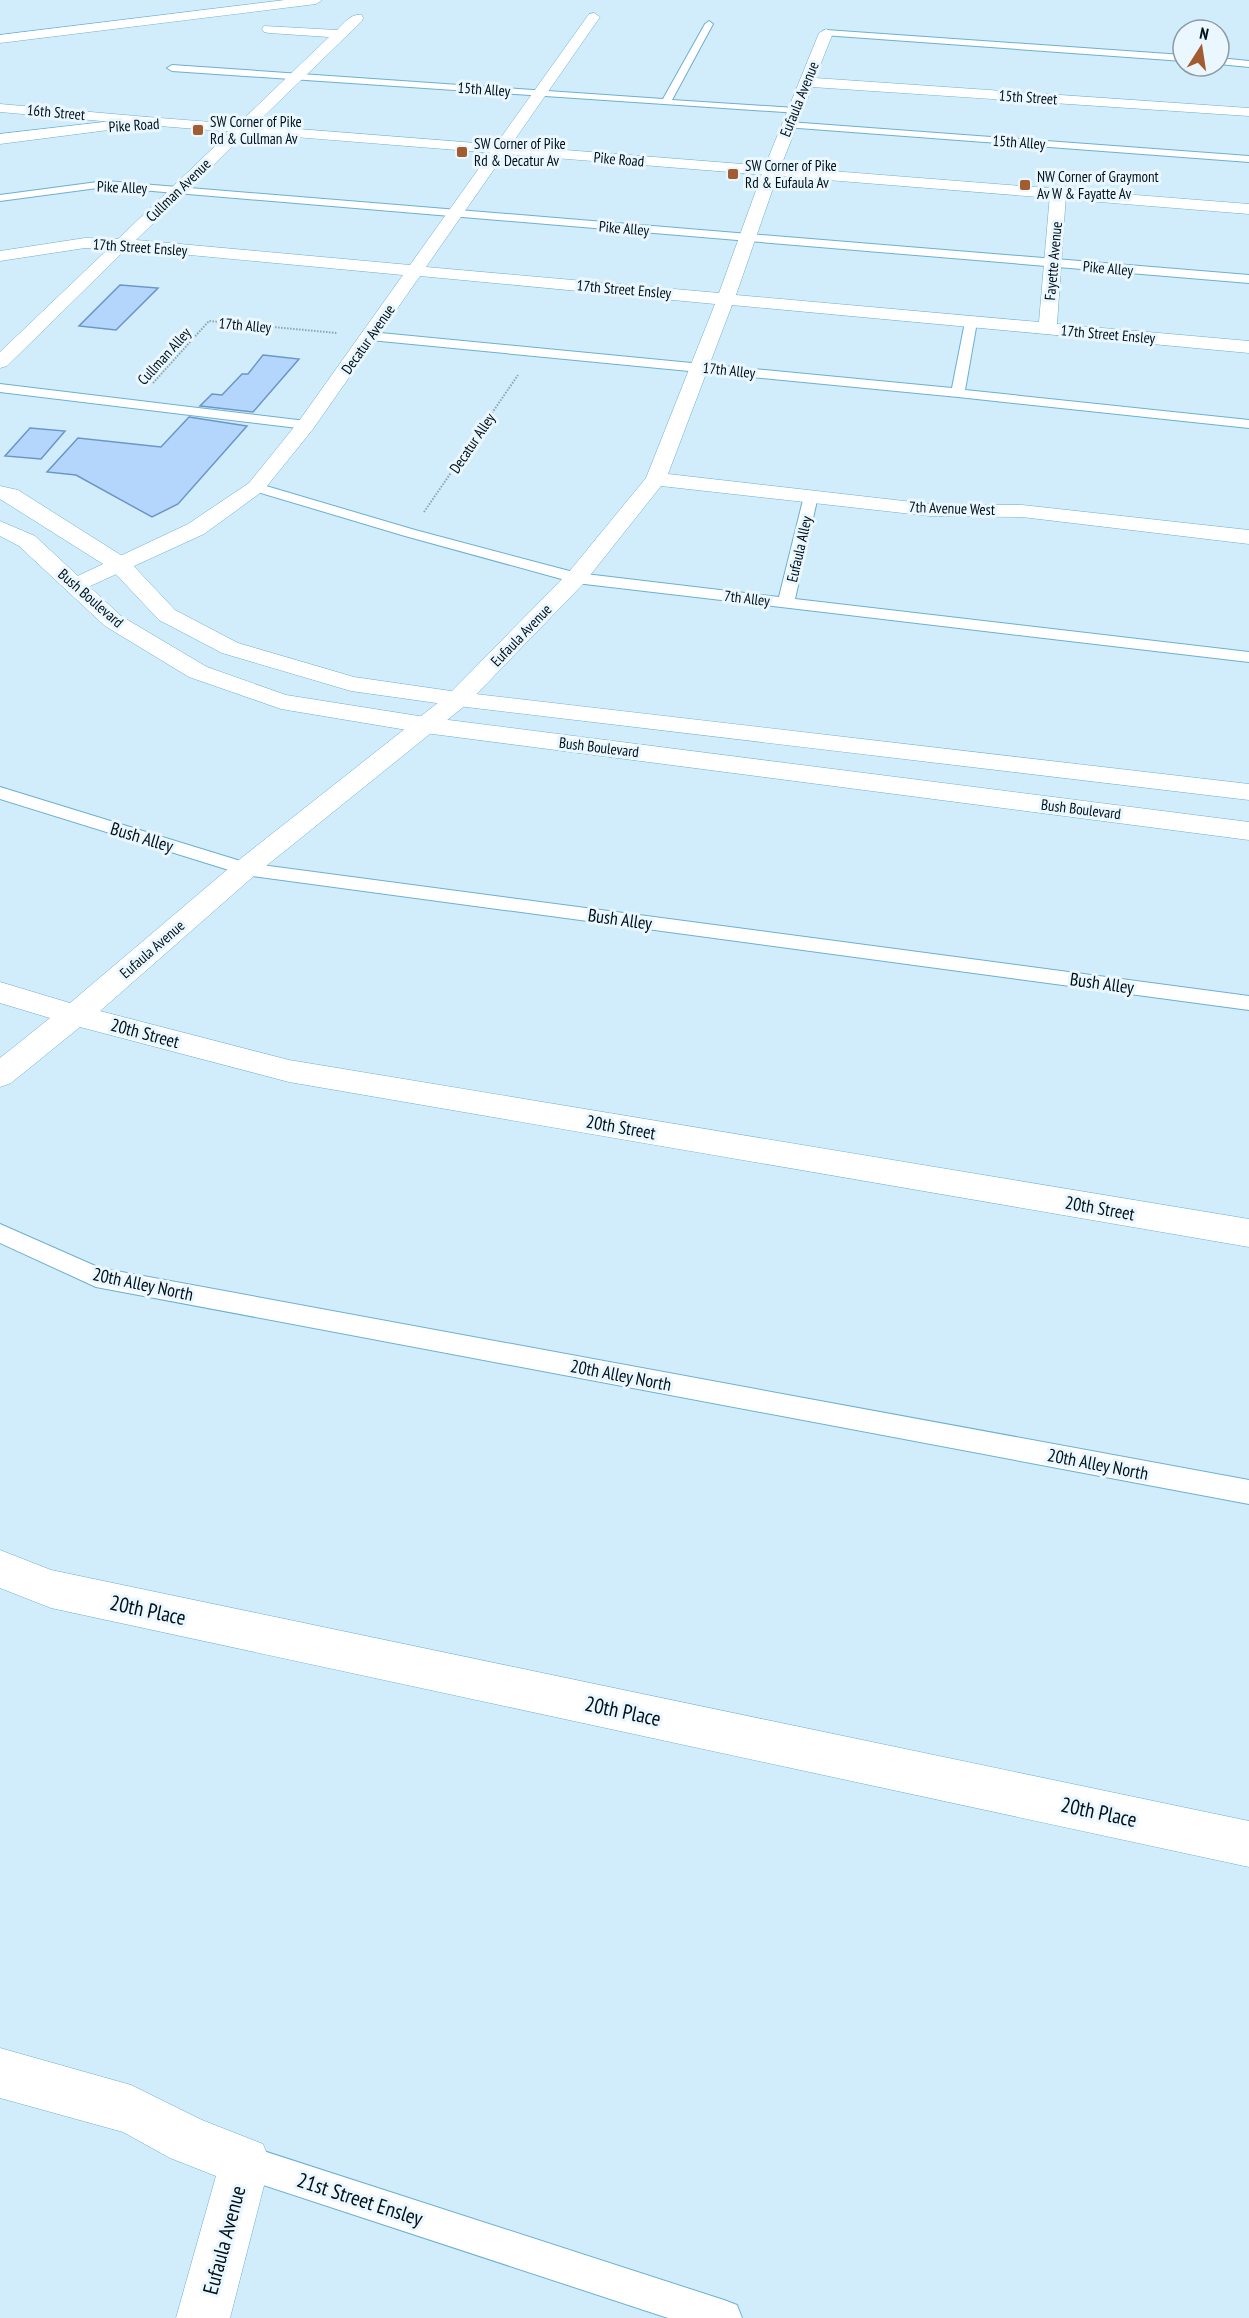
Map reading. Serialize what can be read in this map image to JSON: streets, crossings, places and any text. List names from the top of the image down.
{
  "streets": {
    "main road": [
      "15th Street",
      "Eufaula Avenue",
      "16th Street",
      "Pike Road",
      "Cullman Avenue",
      "17th Street Ensley",
      "Fayette Avenue",
      "Decatur Avenue",
      "7th Avenue West",
      "Bush Boulevard",
      "20th Street",
      "20th Place",
      "21st Street Ensley"
    ],
    "lane": [
      "15th Alley",
      "Pike Alley",
      "17th Alley",
      "Eufaula Alley",
      "7th Alley",
      "Bush Alley",
      "20th Alley North"
    ],
    "path": ["Cullman Alley", "Decatur Alley"]
  },
  "crossings": [
    ["15th Alley", "Eufaula Avenue"],
    ["15th Alley", "Cullman Avenue"],
    ["15th Alley", "Decatur Avenue"],
    ["15th Street", "Eufaula Avenue"],
    ["Eufaula Avenue", "Pike Road"],
    ["Eufaula Avenue", "Pike Alley"],
    ["Eufaula Avenue", "17th Street Ensley"],
    ["Eufaula Avenue", "17th Alley"],
    ["Eufaula Avenue", "7th Avenue West"],
    ["Eufaula Avenue", "Bush Boulevard"],
    ["Eufaula Avenue", "7th Alley"],
    ["Eufaula Avenue", "Bush Alley"],
    ["Eufaula Avenue", "20th Street"],
    ["Eufaula Avenue", "21st Street Ensley"],
    ["16th Street", "Pike Road"],
    ["Pike Road", "Cullman Avenue"],
    ["Pike Road", "Fayette Avenue"],
    ["Pike Road", "Decatur Avenue"],
    ["Pike Alley", "Cullman Avenue"],
    ["Pike Alley", "Fayette Avenue"],
    ["Pike Alley", "Decatur Avenue"],
    ["Cullman Avenue", "17th Street Ensley"],
    ["17th Street Ensley", "Fayette Avenue"],
    ["17th Street Ensley", "Decatur Avenue"],
    ["17th Alley", "Decatur Avenue"],
    ["17th Alley", "Cullman Alley"],
    ["17th Alley", "Decatur Alley"],
    ["Decatur Avenue", "Bush Boulevard"],
    ["Decatur Avenue", "7th Alley"],
    ["Decatur Alley", "7th Alley"],
    ["7th Avenue West", "Eufaula Alley"],
    ["Eufaula Alley", "7th Alley"]
  ],
  "places": {
    "transit": [
      "SW Corner of Pike Rd & Cullman Av",
      "SW Corner of Pike Rd & Decatur Av",
      "SW Corner of Pike Rd & Eufaula Av",
      "NW Corner of Graymont Av W & Fayatte Av"
    ]
  },
  "north": "top"
}
